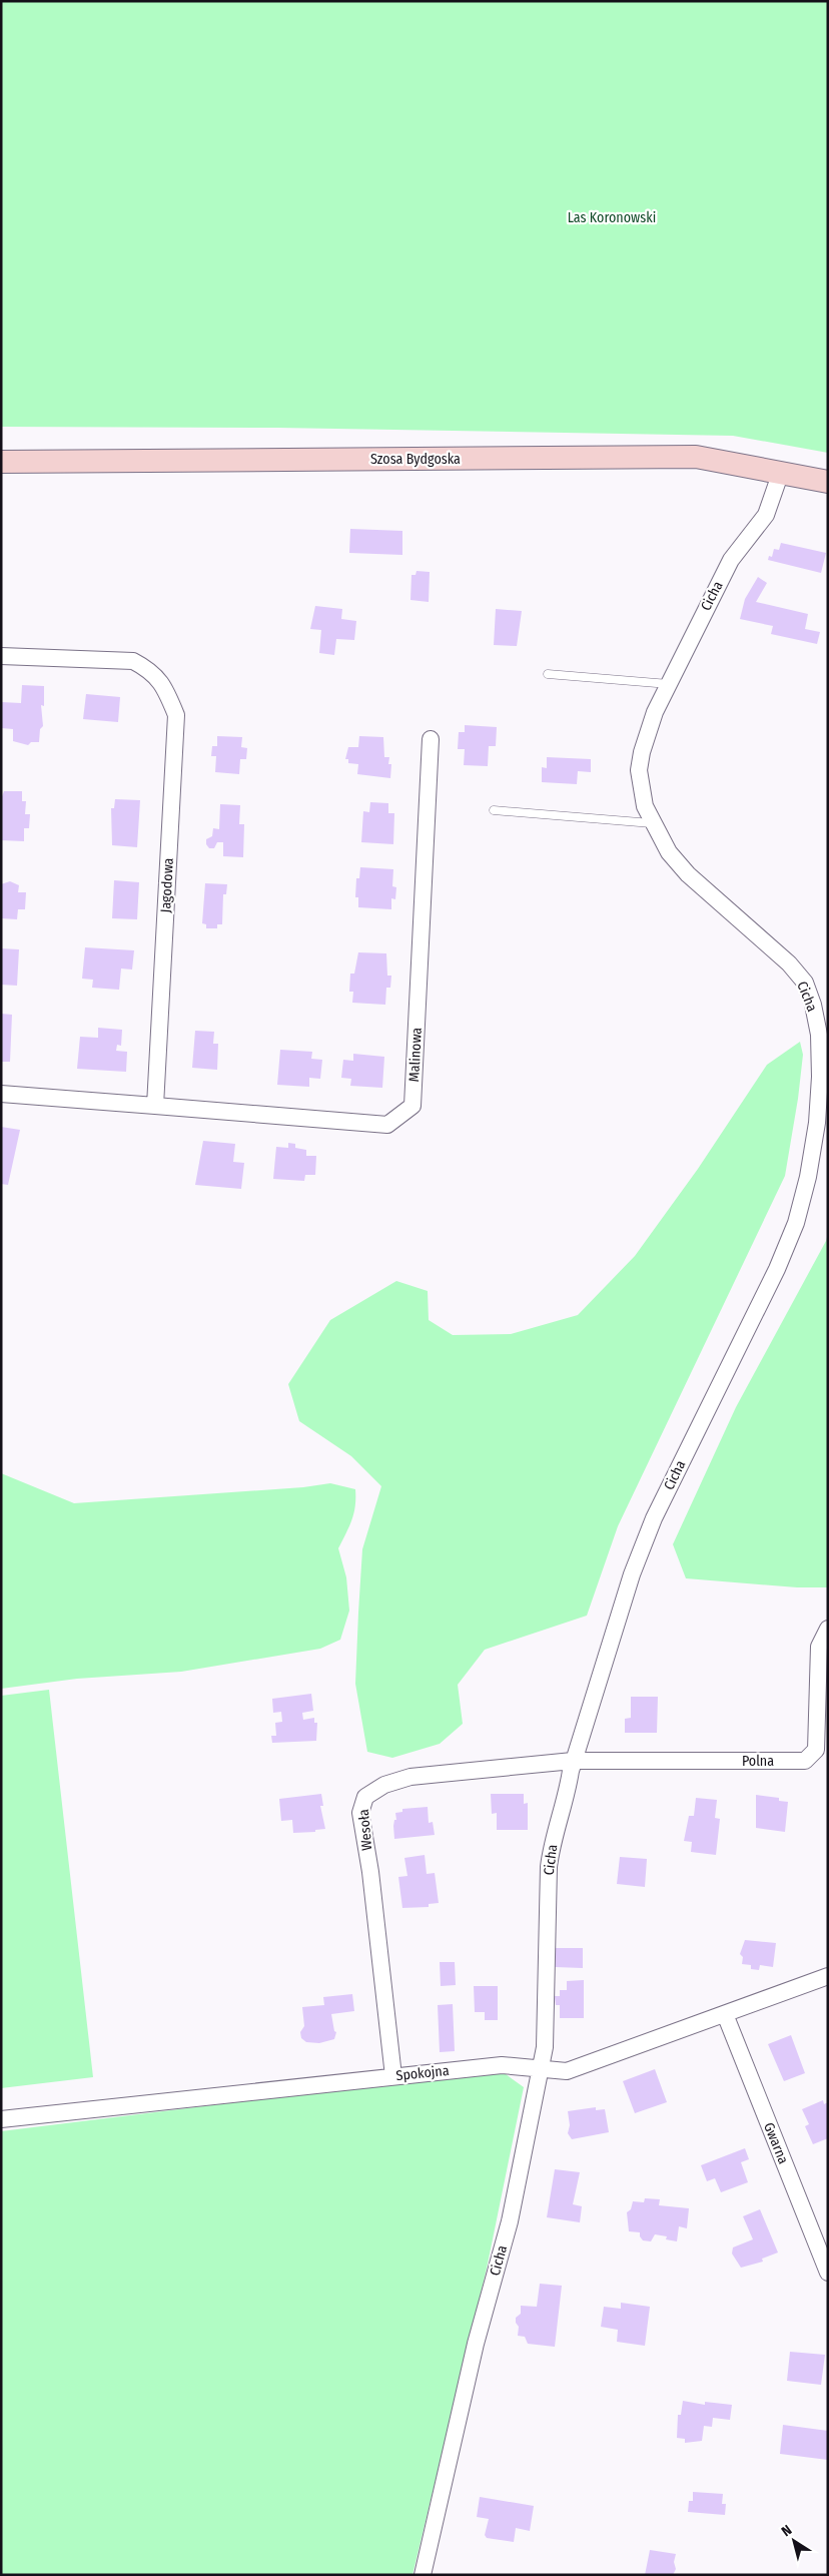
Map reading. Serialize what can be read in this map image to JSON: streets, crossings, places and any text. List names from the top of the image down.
{
  "streets": {
    "main road": ["Szosa Bydgoska"],
    "street": [
      "Cicha",
      "Jagodowa",
      "Malinowa",
      "Polna",
      "Wesoła",
      "Spokojna",
      "Gwarna"
    ]
  },
  "crossings": [
    ["Szosa Bydgoska", "Cicha"],
    ["Cicha", "Polna"],
    ["Cicha", "Wesoła"],
    ["Cicha", "Spokojna"],
    ["Jagodowa", "Malinowa"],
    ["Polna", "Wesoła"],
    ["Wesoła", "Spokojna"],
    ["Spokojna", "Gwarna"]
  ],
  "parks": ["Las Koronowski"],
  "north": "top left"
}
